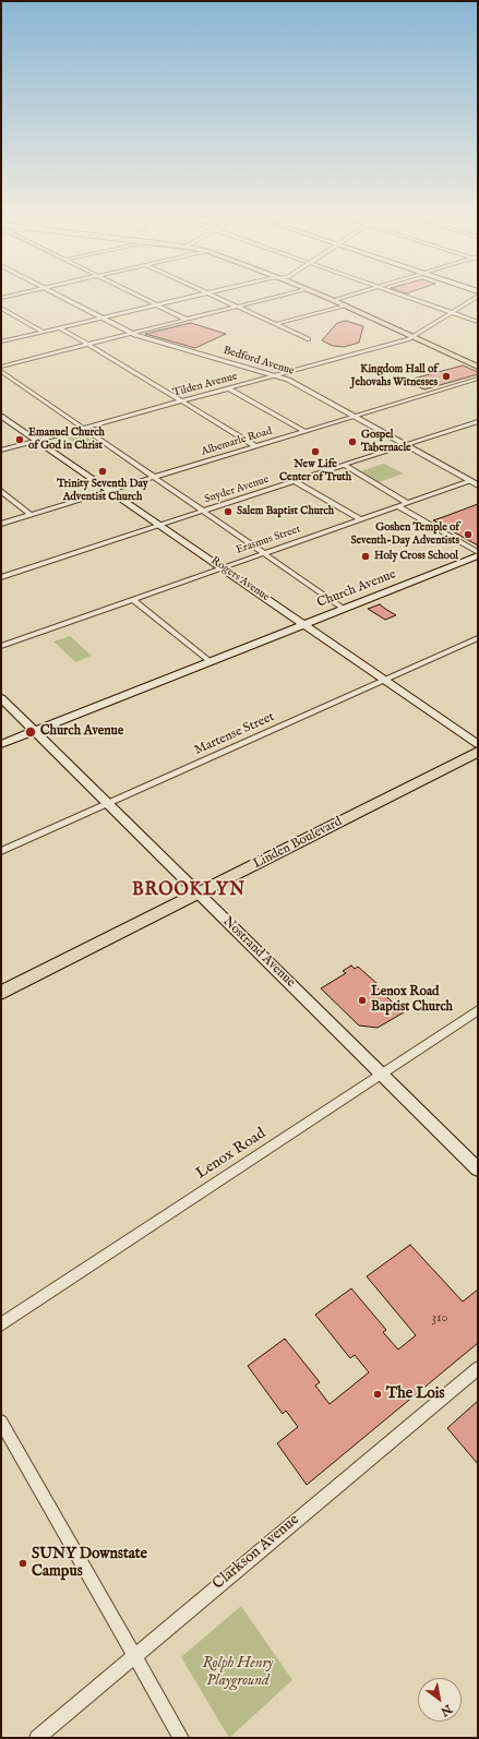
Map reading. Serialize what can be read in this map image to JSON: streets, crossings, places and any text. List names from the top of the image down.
{
  "streets": {
    "highway": ["Linden Boulevard"],
    "main road": ["Rogers Avenue", "Church Avenue", "Nostrand Avenue"],
    "street": [
      "Bedford Avenue",
      "Tilden Avenue",
      "Albemarle Road",
      "Snyder Avenue",
      "Erasmus Street",
      "Martense Street",
      "Lenox Road",
      "Clarkson Avenue"
    ]
  },
  "crossings": [
    ["Bedford Avenue", "Tilden Avenue"],
    ["Bedford Avenue", "Albemarle Road"],
    ["Bedford Avenue", "Snyder Avenue"],
    ["Bedford Avenue", "Erasmus Street"],
    ["Tilden Avenue", "Rogers Avenue"],
    ["Albemarle Road", "Rogers Avenue"],
    ["Snyder Avenue", "Rogers Avenue"],
    ["Erasmus Street", "Rogers Avenue"],
    ["Rogers Avenue", "Church Avenue"],
    ["Rogers Avenue", "Martense Street"],
    ["Church Avenue", "Nostrand Avenue"],
    ["Martense Street", "Nostrand Avenue"],
    ["Linden Boulevard", "Nostrand Avenue"],
    ["Nostrand Avenue", "Lenox Road"]
  ],
  "districts": ["BROOKLYN"],
  "parks": ["Rolph Henry Playground"],
  "places": [
    "Kingdom Hall of Jehovahs Witnesses",
    "Emanuel Church of God in Christ",
    "Gospel Tabernacle",
    "New Life Center of Truth",
    "Trinity Seventh Day Adventist Church",
    "Salem Baptist Church",
    "Goshen Temple of Seventh-Day Adventists",
    "Holy Cross School",
    "Church Avenue",
    "Lenox Road Baptist Church",
    "The Lois",
    "SUNY Downstate Campus"
  ],
  "house_numbers": ["310"],
  "north": "bottom right"
}
